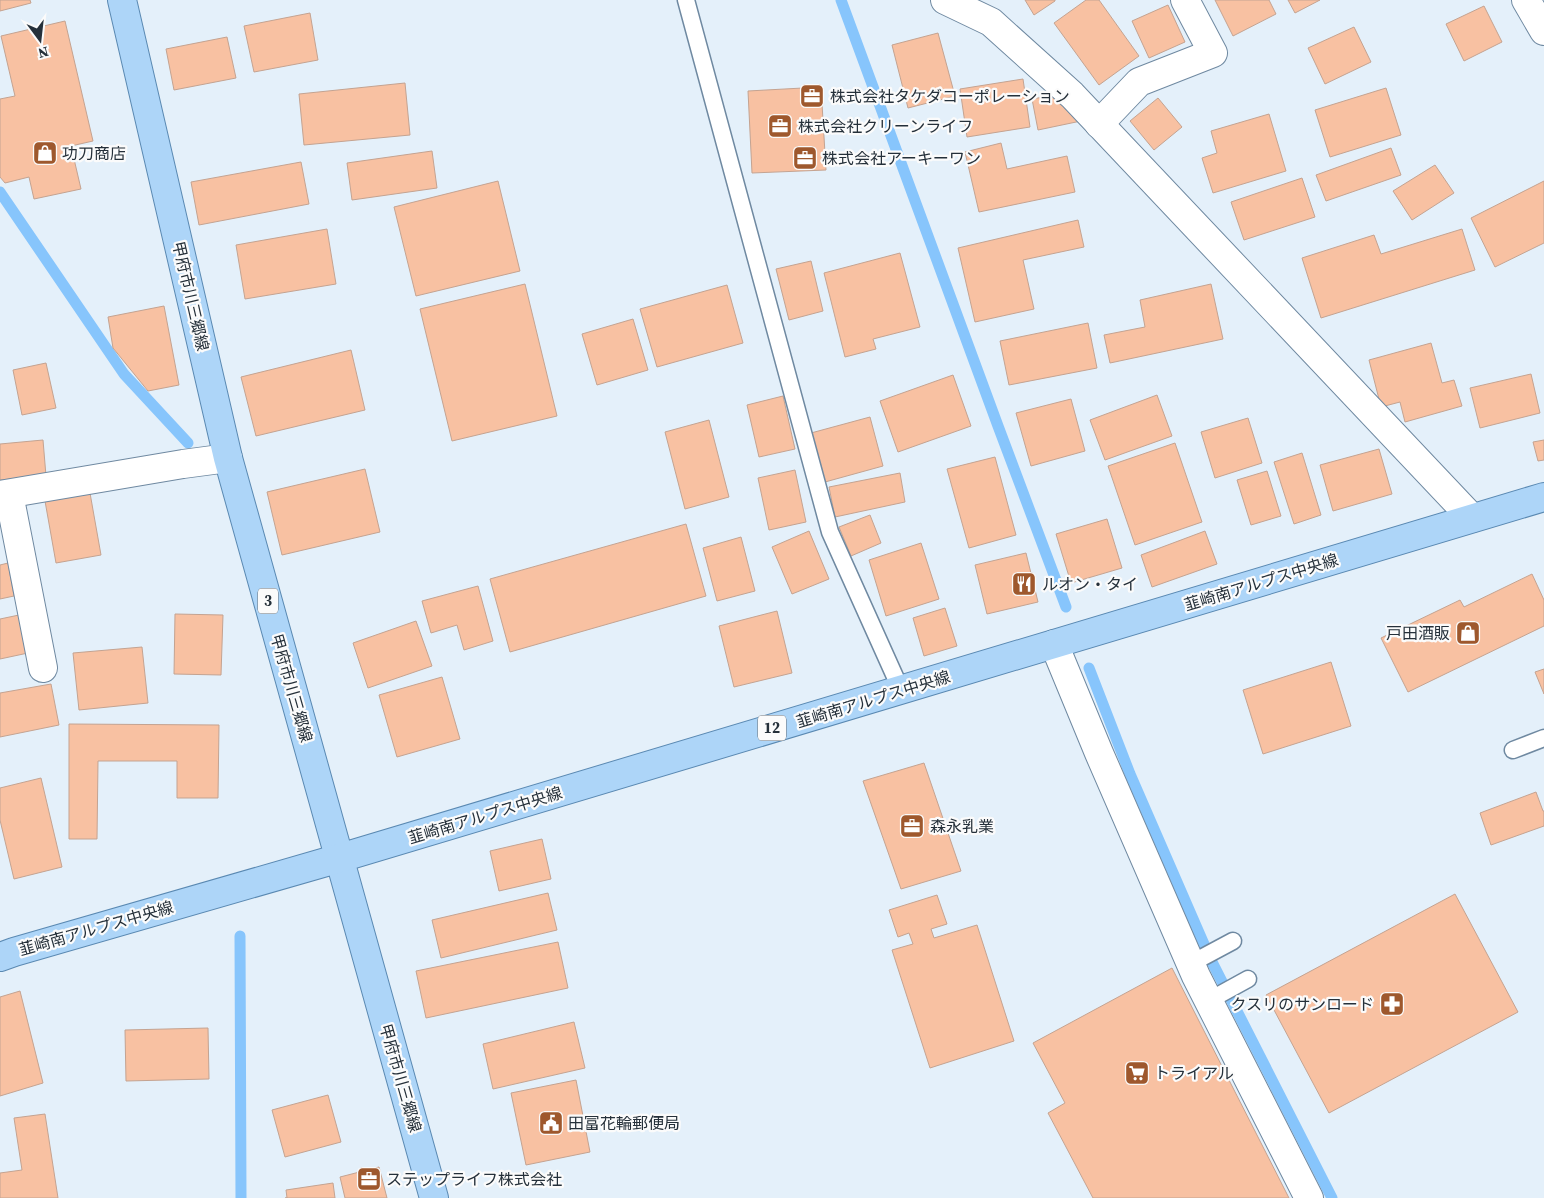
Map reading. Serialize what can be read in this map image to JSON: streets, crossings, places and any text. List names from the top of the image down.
{
  "streets": {
    "main road": [
      "甲府市川三郷線",
      "韮崎南アルプス中央線",
      "3",
      "12"
    ]
  },
  "crossings": [
    ["甲府市川三郷線", "韮崎南アルプス中央線"]
  ],
  "places": {
    "office": [
      "株式会社タケダコーポレーション",
      "株式会社クリーンライフ",
      "株式会社アーキーワン",
      "森永乳業",
      "ステップライフ株式会社"
    ],
    "shop": ["功刀商店", "戸田酒販"],
    "restaurant": ["ルオン・タイ"],
    "pharmacy": ["クスリのサンロード"],
    "supermarket": ["トライアル"],
    "public building": ["田富花輪郵便局"]
  },
  "north": "bottom"
}
